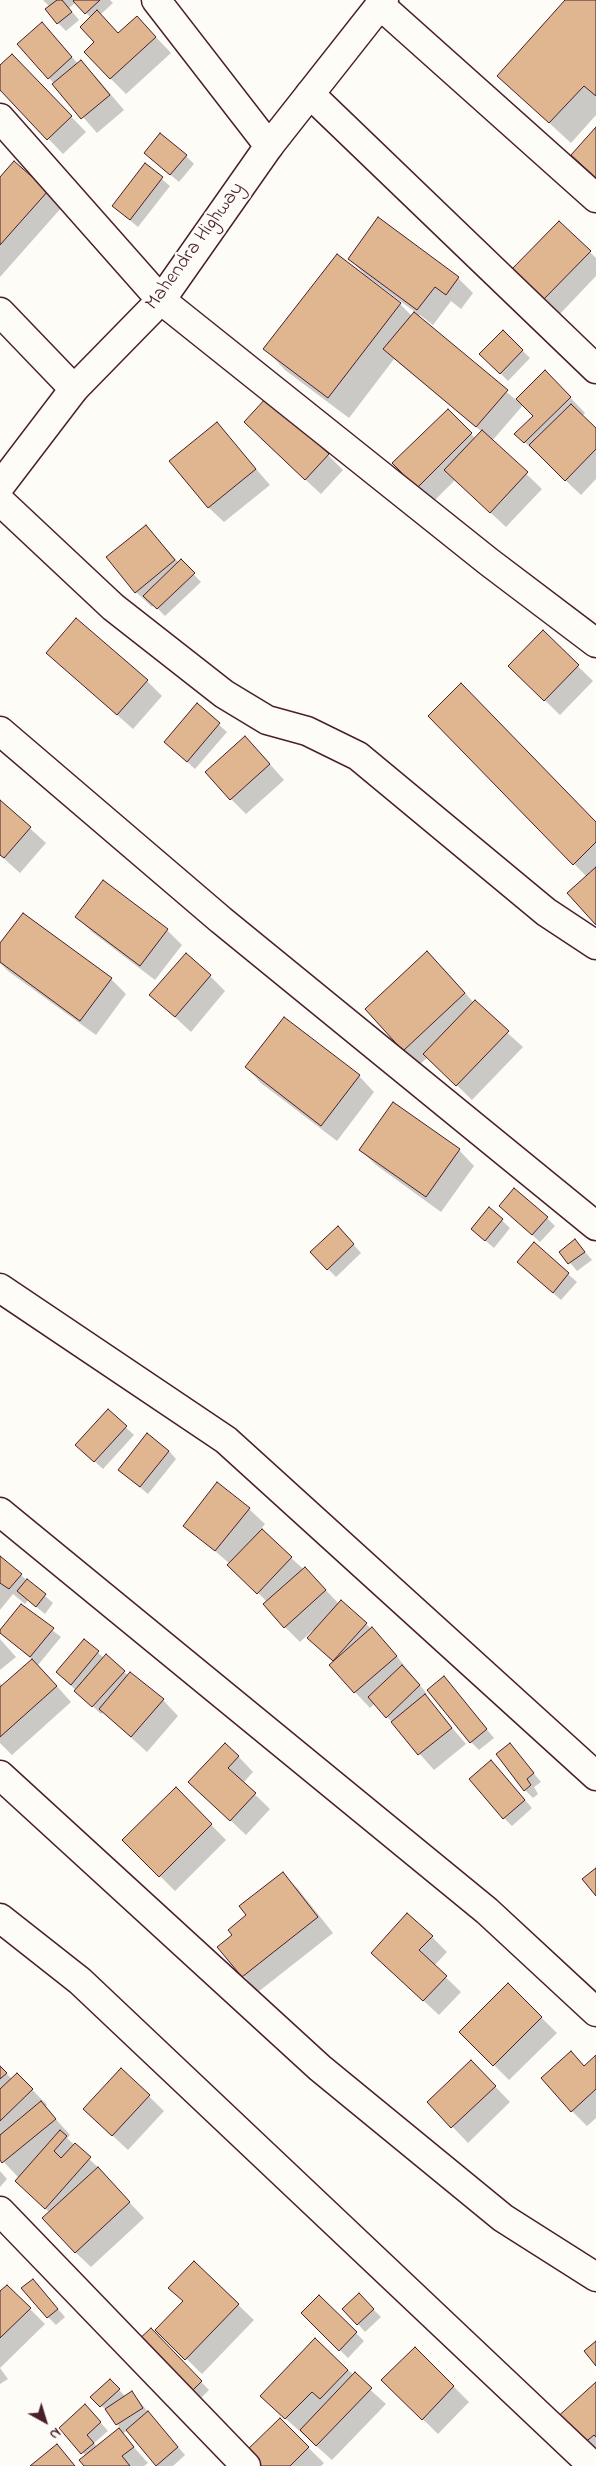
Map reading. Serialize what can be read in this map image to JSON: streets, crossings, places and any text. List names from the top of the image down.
{
  "streets": {
    "main road": ["Mahendra Highway"]
  },
  "north": "bottom right"
}
